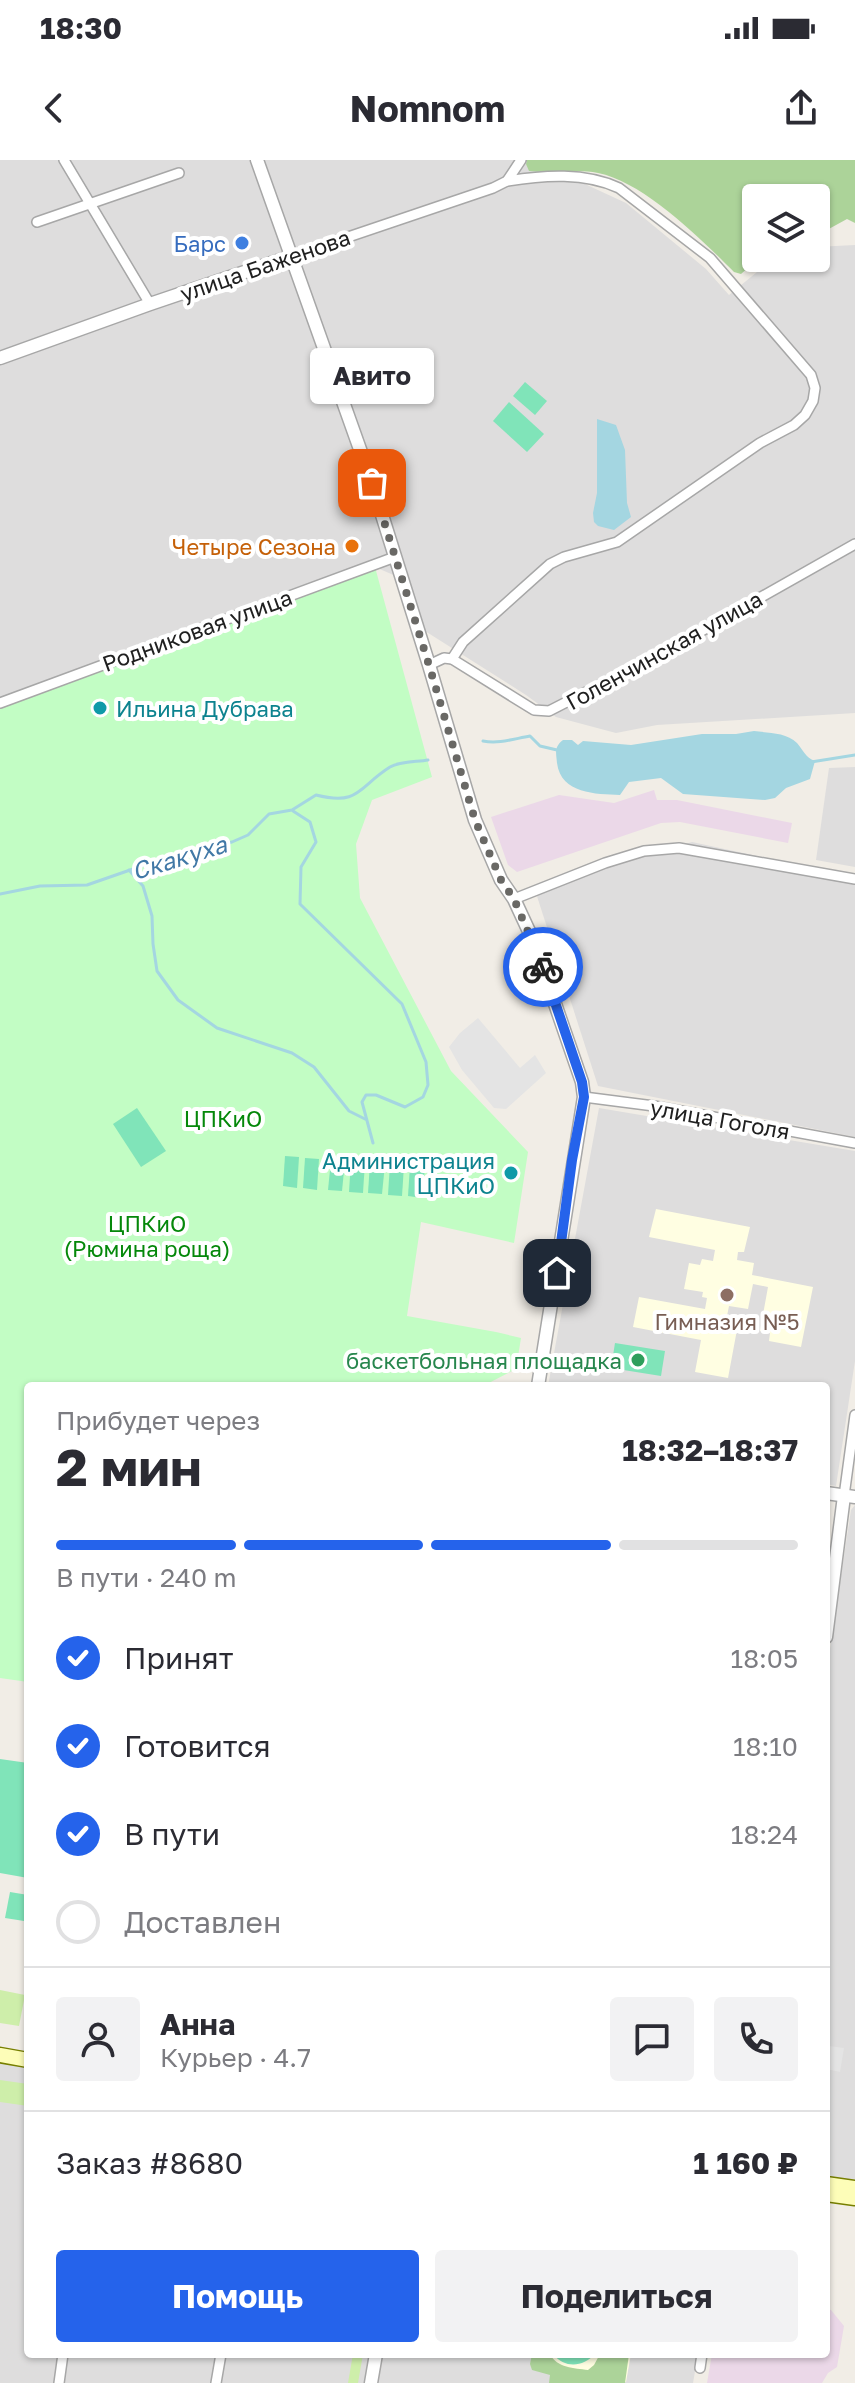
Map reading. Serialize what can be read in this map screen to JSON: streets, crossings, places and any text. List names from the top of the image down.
{
  "streets": {
    "street": [
      "улица Баженова",
      "Родниковая улица",
      "Голенчинская улица",
      "улица Гоголя"
    ]
  },
  "crossings": [
    ["улица Баженова", "Голенчинская улица"]
  ],
  "water": ["Скакуха"],
  "parks": ["ЦПКиО", "ЦПКиО (Рюмина роща)"],
  "places": [
    "Барс",
    "Авито",
    "Четыре Сезона",
    "Ильина Дубрава",
    "Администрация ЦПКиО",
    "Гимназия №5",
    "баскетбольная площадка"
  ],
  "page": {
    "status": "18:30",
    "header": "Nomnom",
    "bubble": "Авито",
    "heading": ["2 мин", "Прибудет через", "18:32–18:37"],
    "panel": [
      "Анна",
      "Курьер · 4.7",
      "Заказ #8680",
      "1 160 ₽"
    ],
    "bar": "В пути · 240 m",
    "list": [
      ["Принят", "18:05"],
      ["Готовится", "18:10"],
      ["В пути", "18:24"],
      "Доставлен"
    ],
    "buttons": ["Помощь", "Поделиться"]
  }
}
